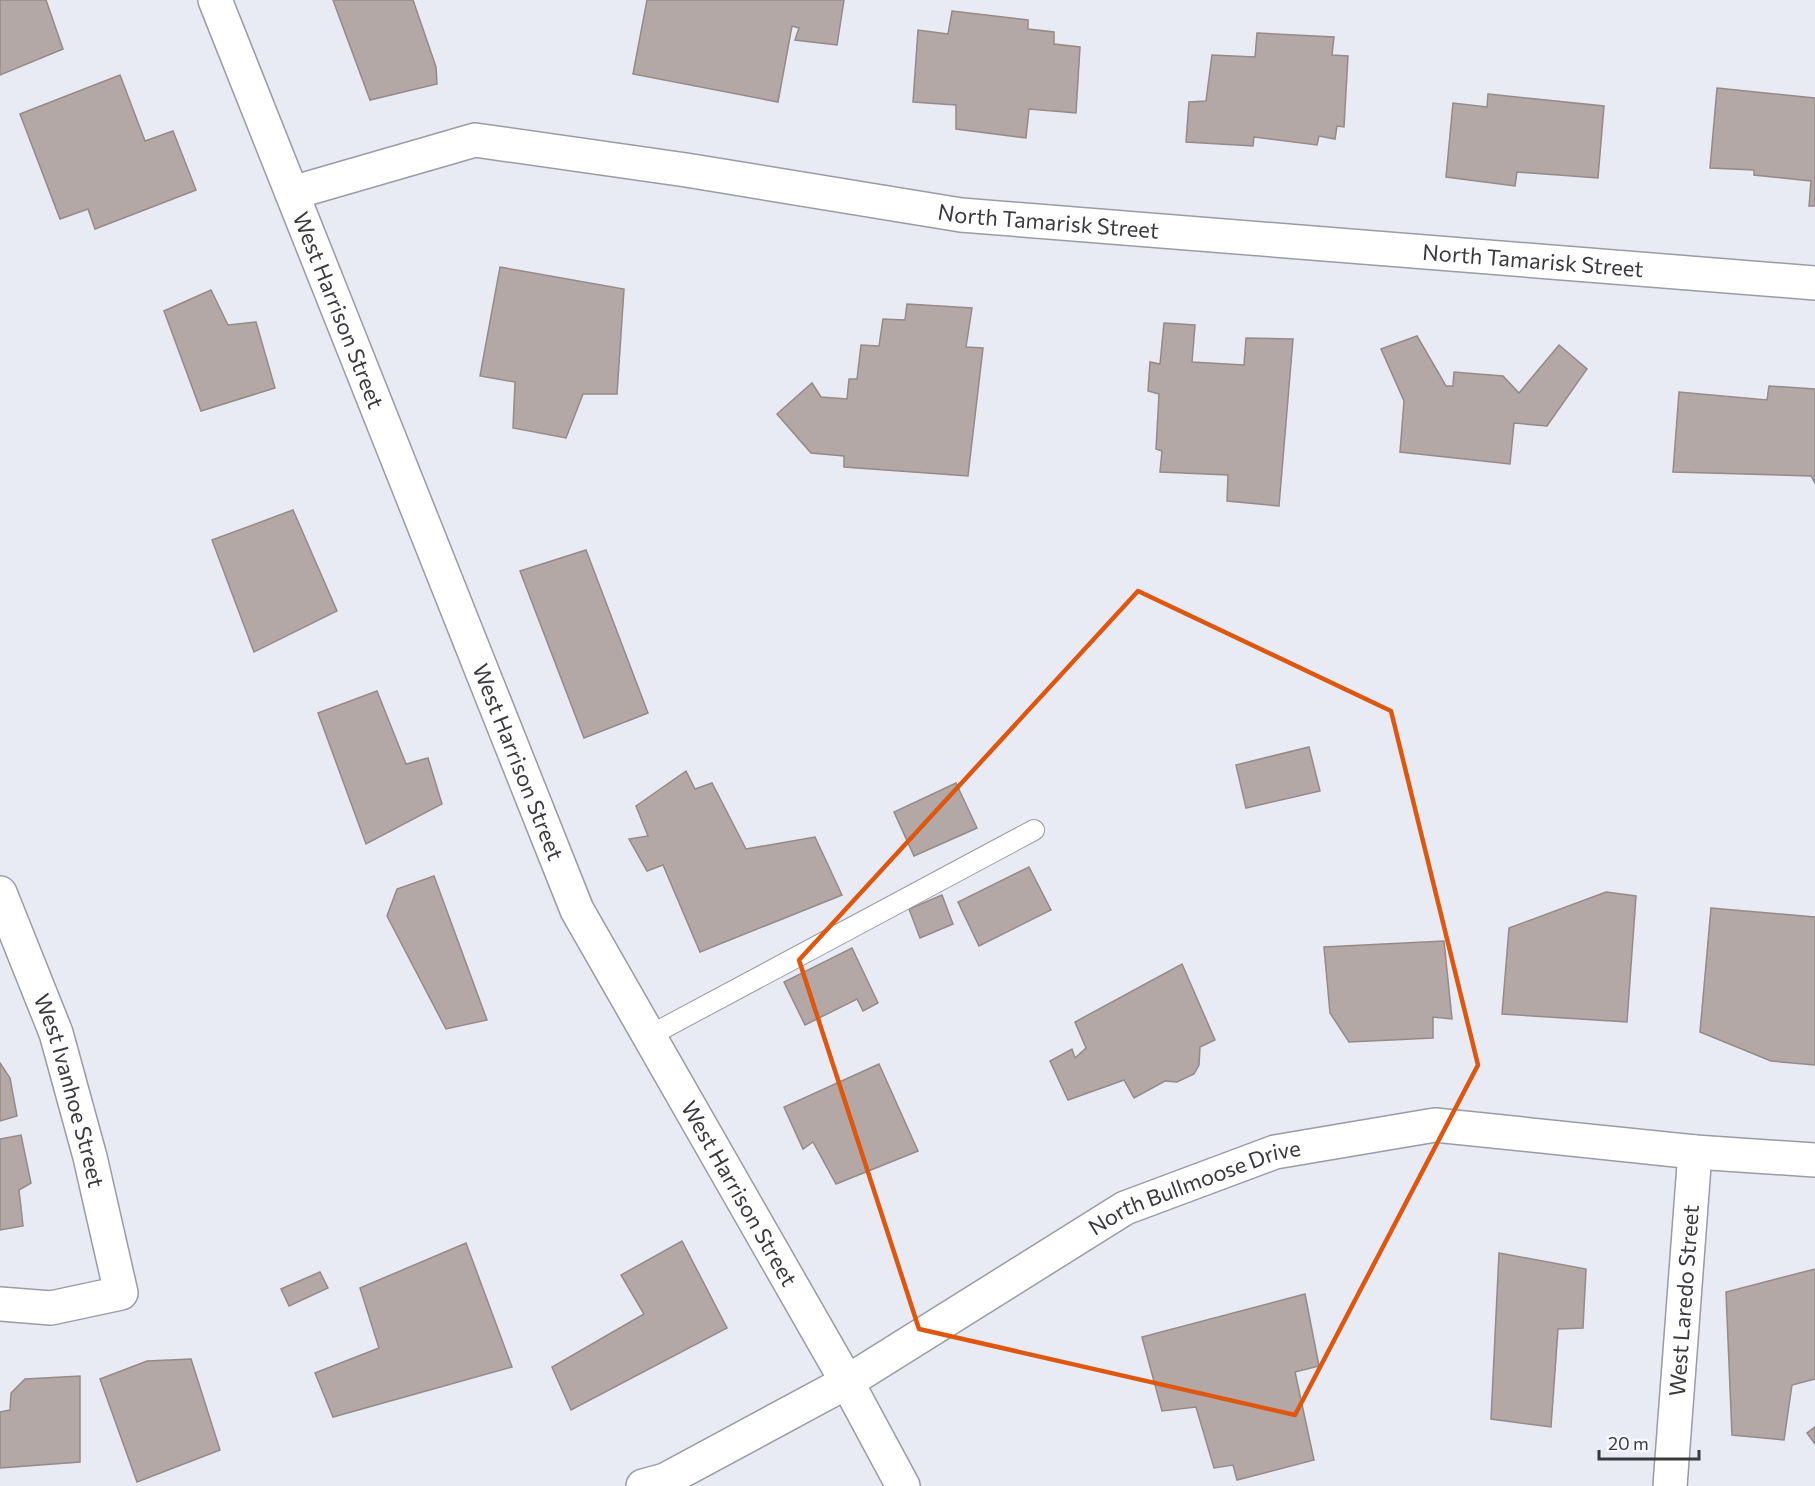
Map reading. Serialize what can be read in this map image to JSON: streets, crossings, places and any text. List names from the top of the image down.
{
  "streets": {
    "street": [
      "North Tamarisk Street",
      "West Harrison Street",
      "West Ivanhoe Street",
      "North Bullmoose Drive",
      "West Laredo Street"
    ]
  },
  "crossings": [
    ["North Tamarisk Street", "West Harrison Street"],
    ["West Harrison Street", "North Bullmoose Drive"],
    ["North Bullmoose Drive", "West Laredo Street"]
  ],
  "scale_bar": "20 m"
}
